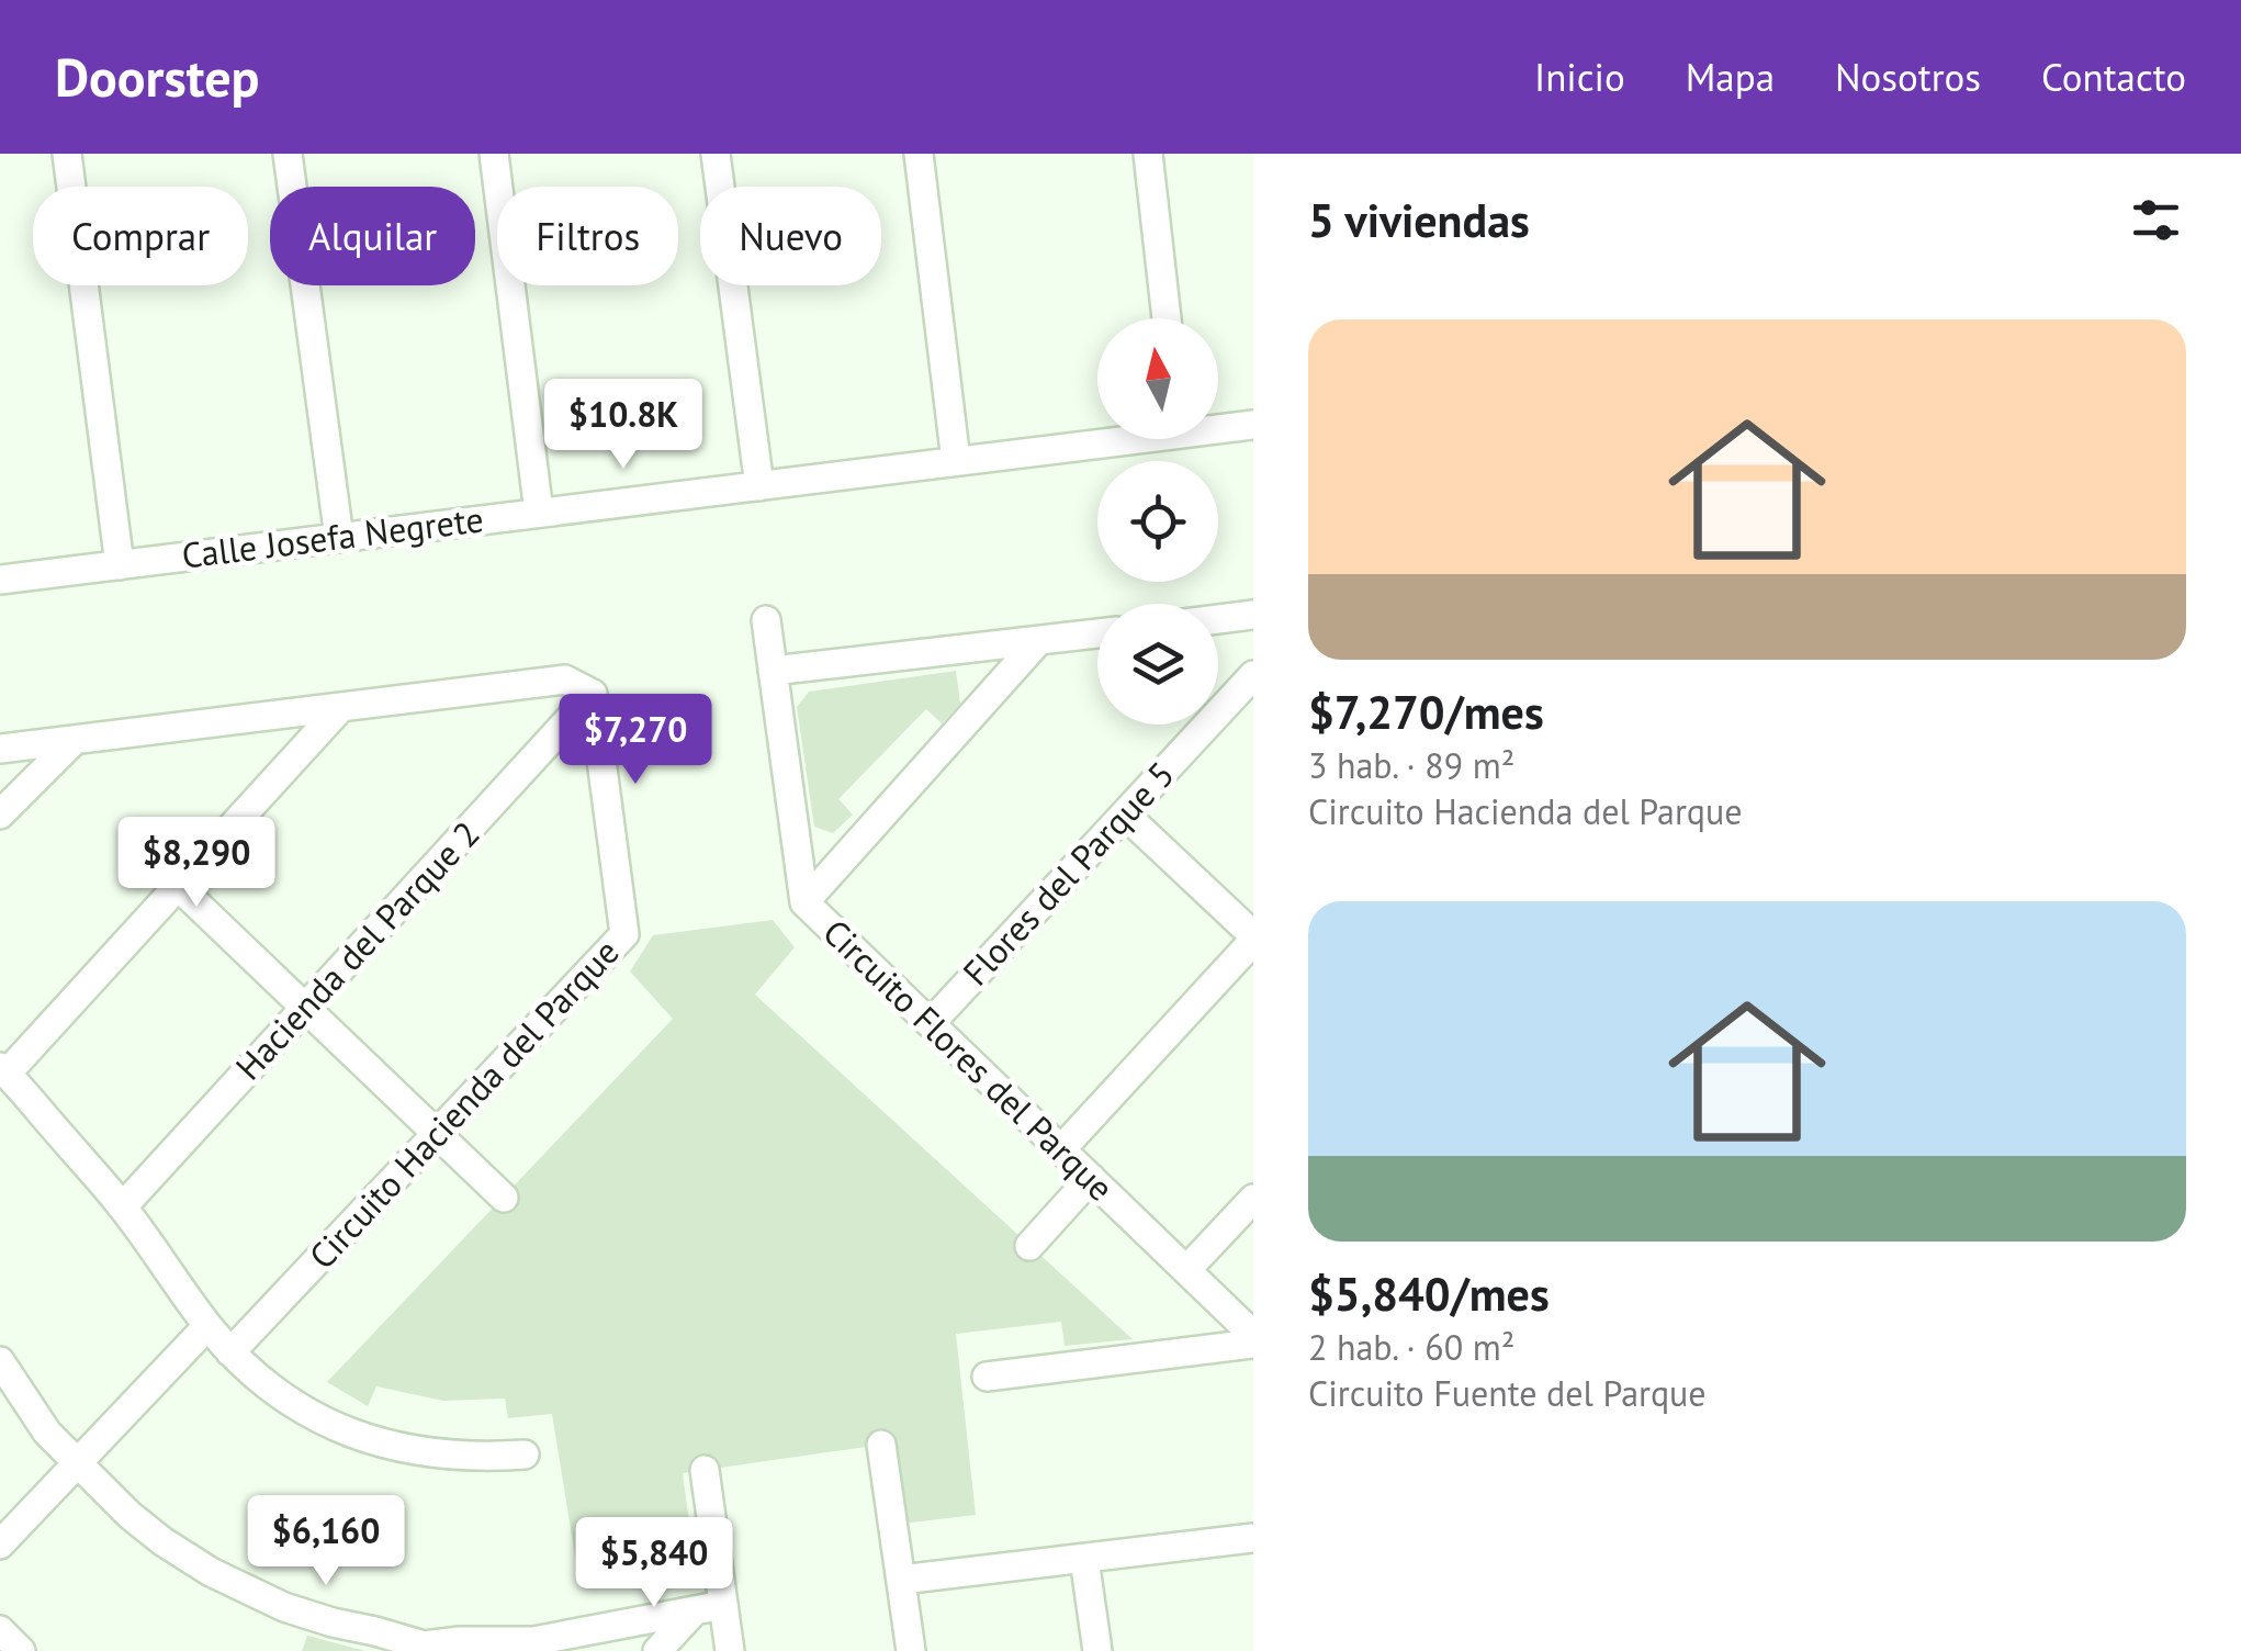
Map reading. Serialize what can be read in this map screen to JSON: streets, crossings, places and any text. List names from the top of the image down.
{
  "streets": {
    "street": [
      "Calle Josefa Negrete",
      "Flores del Parque 5",
      "Hacienda del Parque 2",
      "Circuito Flores del Parque",
      "Circuito Hacienda del Parque"
    ]
  },
  "crossings": [
    ["Flores del Parque 5", "Circuito Flores del Parque"],
    ["Hacienda del Parque 2", "Circuito Hacienda del Parque"]
  ],
  "north": "top",
  "page": {
    "header": "Doorstep",
    "nav": [
      "Inicio",
      "Mapa",
      "Nosotros",
      "Contacto"
    ],
    "heading": "5 viviendas",
    "chip": [
      "Comprar",
      "Alquilar",
      "Filtros",
      "Nuevo"
    ],
    "list": [
      {
        "name": "$7,270/mes",
        "note": "3 hab. · 89 m² · Circuito Hacienda del Parque"
      },
      {
        "name": "$5,840/mes",
        "note": "2 hab. · 60 m² · Circuito Fuente del Parque"
      }
    ],
    "price": [
      "$10.8K",
      "$7,270",
      "$8,290",
      "$6,160",
      "$5,840"
    ]
  }
}
